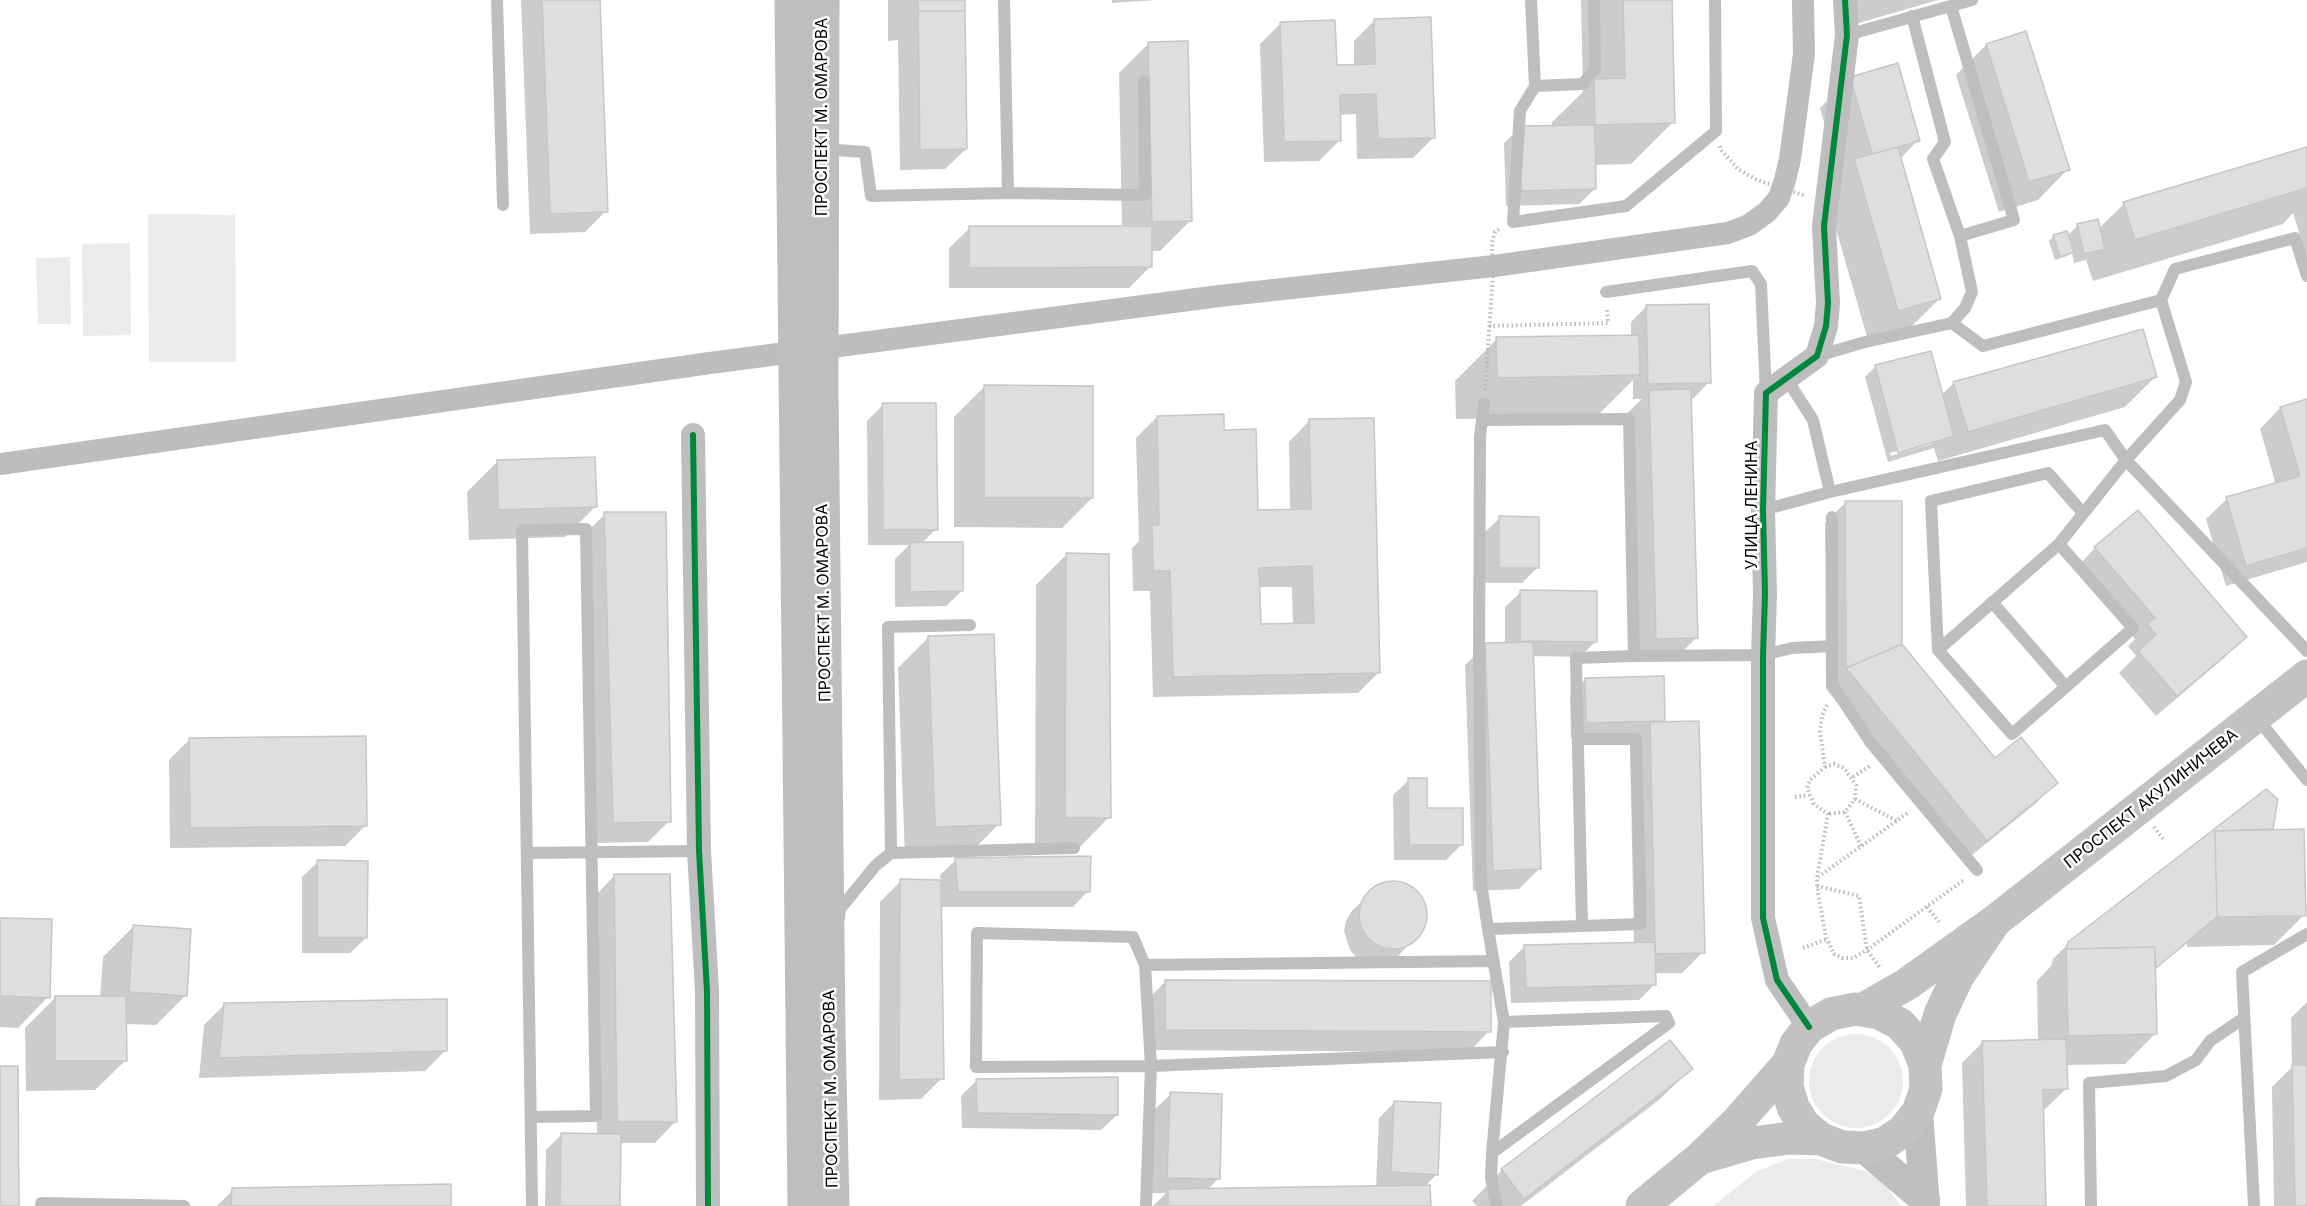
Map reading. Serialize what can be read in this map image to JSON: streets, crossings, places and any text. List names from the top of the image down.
{
  "streets": {
    "main road": ["ПРОСПЕКТ М. ОМАРОВА", "ПРОСПЕКТ АКУЛИНИЧЕВА"],
    "street": ["УЛИЦА ЛЕНИНА"]
  },
  "crossings": [
    ["УЛИЦА ЛЕНИНА", "ПРОСПЕКТ АКУЛИНИЧЕВА"]
  ]
}
